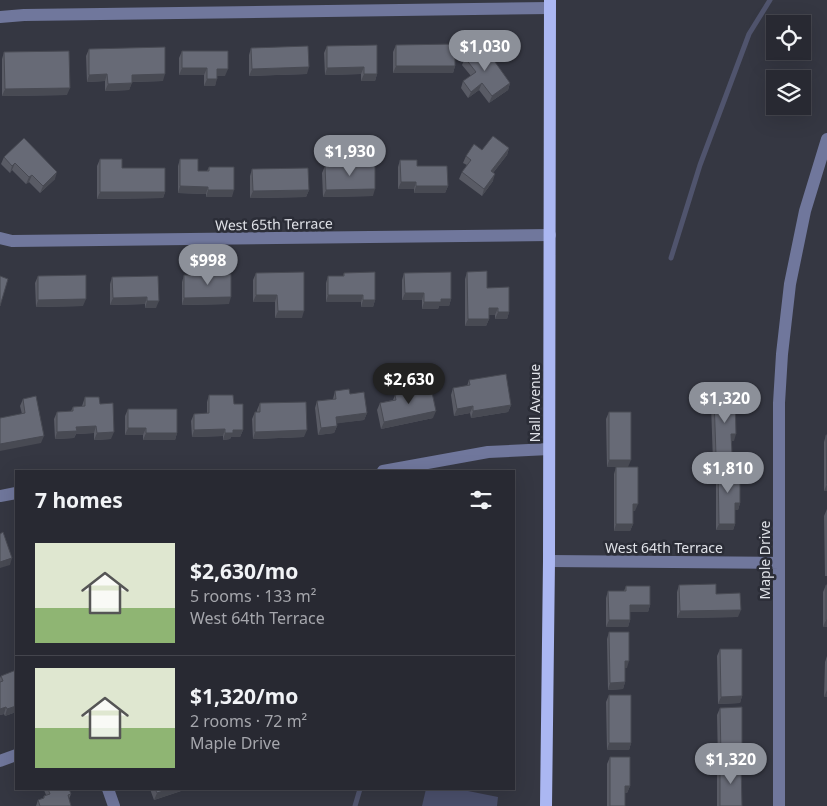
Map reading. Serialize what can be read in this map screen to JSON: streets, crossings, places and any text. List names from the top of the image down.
{
  "streets": {
    "main road": ["Nall Avenue"],
    "street": ["West 65th Terrace", "West 64th Terrace", "Maple Drive"]
  },
  "crossings": [
    ["West 65th Terrace", "Nall Avenue"],
    ["Nall Avenue", "West 64th Terrace"],
    ["West 64th Terrace", "Maple Drive"]
  ],
  "page": {
    "price": [
      "$1,030",
      "$1,930",
      "$998",
      "$2,630",
      "$1,320",
      "$1,810",
      "$1,320"
    ],
    "heading": "7 homes",
    "list": [
      {
        "name": "$2,630/mo",
        "note": "5 rooms · 133 m² · West 64th Terrace"
      },
      {
        "name": "$1,320/mo",
        "note": "2 rooms · 72 m² · Maple Drive"
      }
    ]
  }
}
